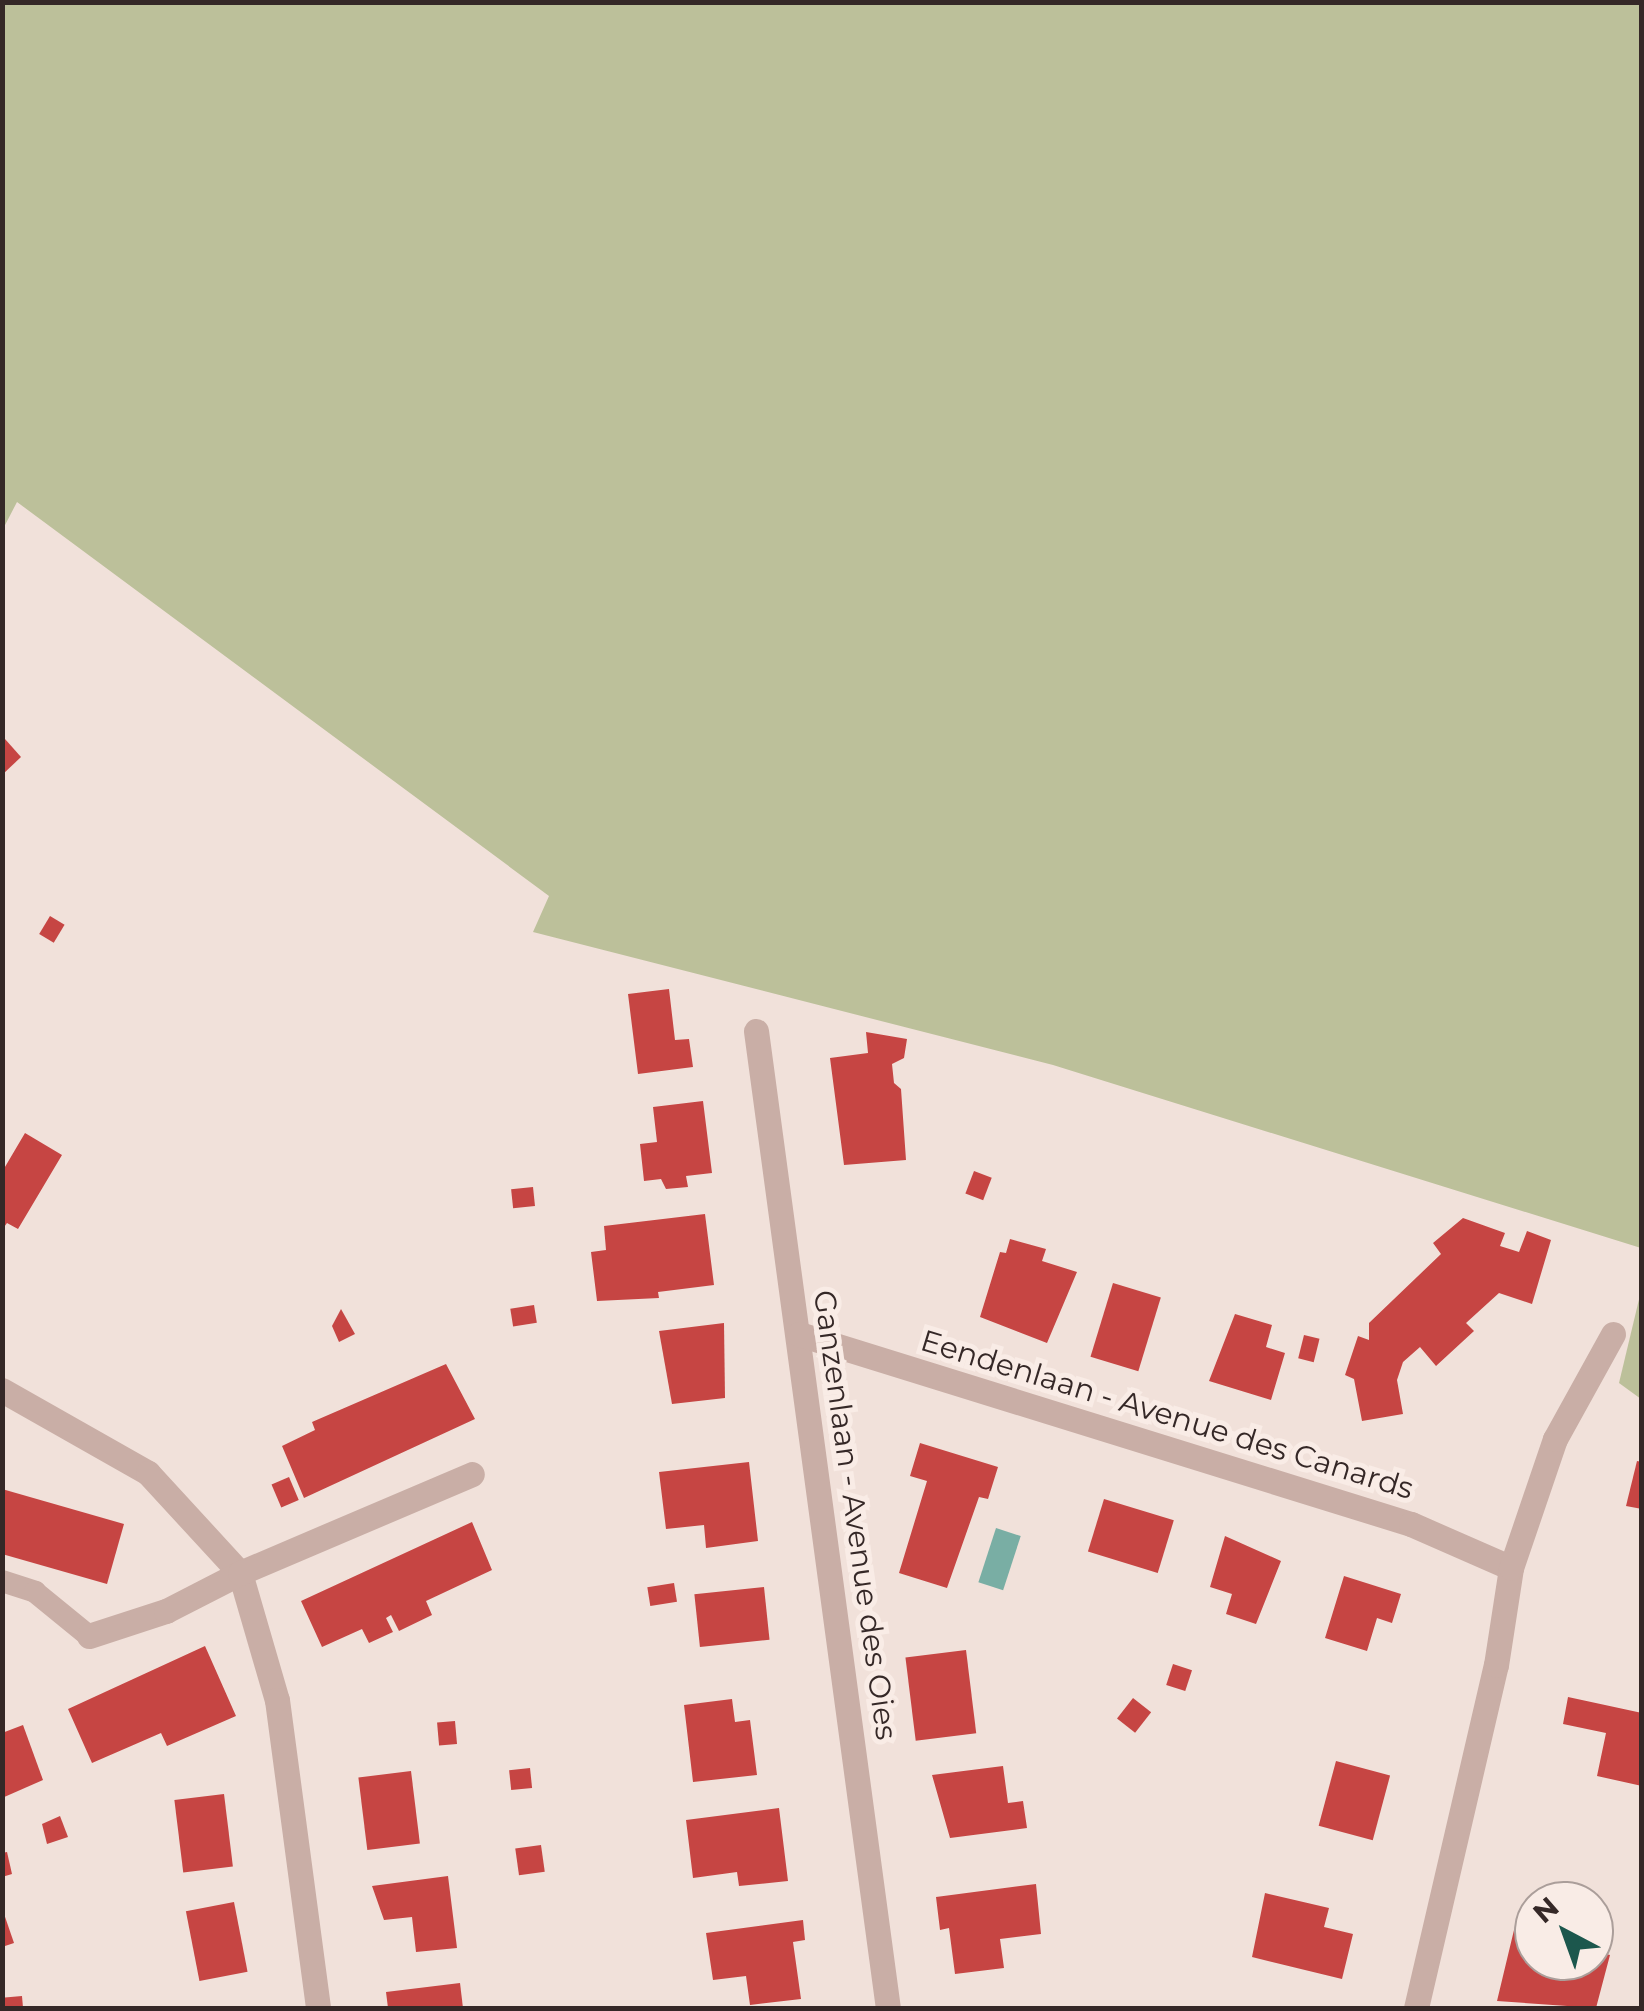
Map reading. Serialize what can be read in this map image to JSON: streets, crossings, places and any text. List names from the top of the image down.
{
  "streets": {
    "street": ["Eendenlaan - Avenue des Canards", "Ganzenlaan - Avenue des Oies"]
  },
  "crossings": [
    ["Eendenlaan - Avenue des Canards", "Ganzenlaan - Avenue des Oies"]
  ],
  "north": "top left"
}
